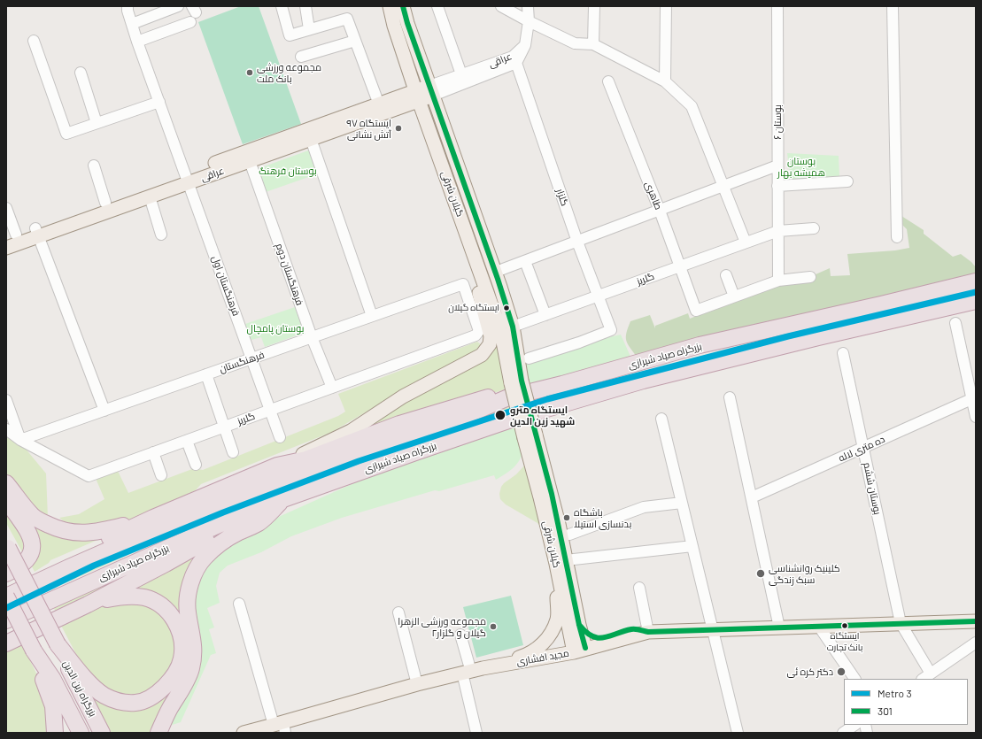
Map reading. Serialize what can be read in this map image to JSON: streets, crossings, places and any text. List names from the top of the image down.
{
  "streets": {
    "highway": ["بزرگراه صیاد شیرازی", "بزرگراه زین الدین"],
    "main road": ["عراقی", "گیلان شرقی", "مجید افشاری"],
    "street": [
      "بوستان ۶",
      "طاهری",
      "گلزار",
      "فرهنگستان دوم",
      "گلریز",
      "فرهنگستان اول",
      "فرهنگستان",
      "ده متری لاله",
      "بوستان ششم"
    ]
  },
  "crossings": [
    ["عراقی", "گیلان شرقی"],
    ["عراقی", "گلزار"],
    ["عراقی", "فرهنگستان دوم"],
    ["عراقی", "فرهنگستان اول"],
    ["بوستان ۶", "گلریز"],
    ["گیلان شرقی", "گلریز"],
    ["گیلان شرقی", "بزرگراه صیاد شیرازی"],
    ["گیلان شرقی", "مجید افشاری"],
    ["طاهری", "گلریز"],
    ["گلزار", "گلریز"],
    ["فرهنگستان دوم", "گلریز"],
    ["فرهنگستان دوم", "فرهنگستان"],
    ["گلریز", "فرهنگستان اول"],
    ["گلریز", "فرهنگستان"],
    ["فرهنگستان اول", "فرهنگستان"],
    ["ده متری لاله", "بوستان ششم"],
    ["بوستان ششم", "مجید افشاری"]
  ],
  "parks": ["بوستان همیشه بهار", "بوستان فرهنگ", "بوستان پامچال"],
  "places": [
    "مجموعه ورزشی بانک ملت",
    "ایستگاه ۹۷ آتش نشانی",
    "ایستگاه گیلان",
    "ایستگاه مترو شهید زین الدین",
    "باشگاه بدنسازی استیلا",
    "کلینیک روانشناسی سبک زندگی",
    "ایستگاه بانک تجارت",
    "مجموعه ورزشی الزهرا گیلان و گلزار۲",
    "دکتر کره ئی"
  ],
  "lines": ["transit line 301", "metro line 3"],
  "legend": ["Metro 3", "301"]
}
